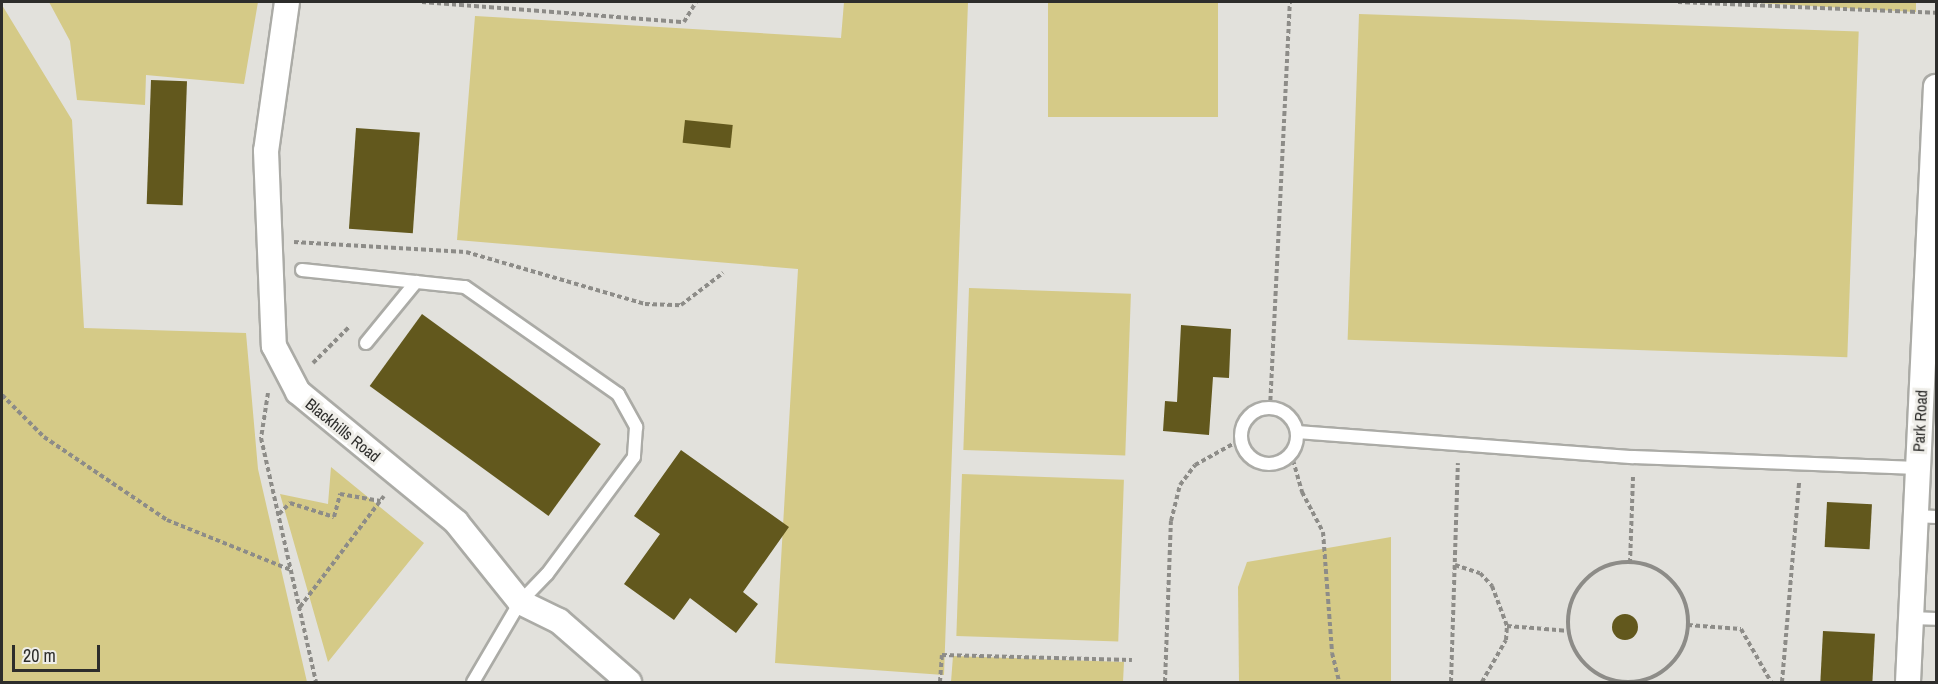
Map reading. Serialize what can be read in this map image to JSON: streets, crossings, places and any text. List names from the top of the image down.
{
  "streets": {
    "street": ["Park Road", "Blackhills Road"]
  },
  "scale_bar": "20 m"
}
